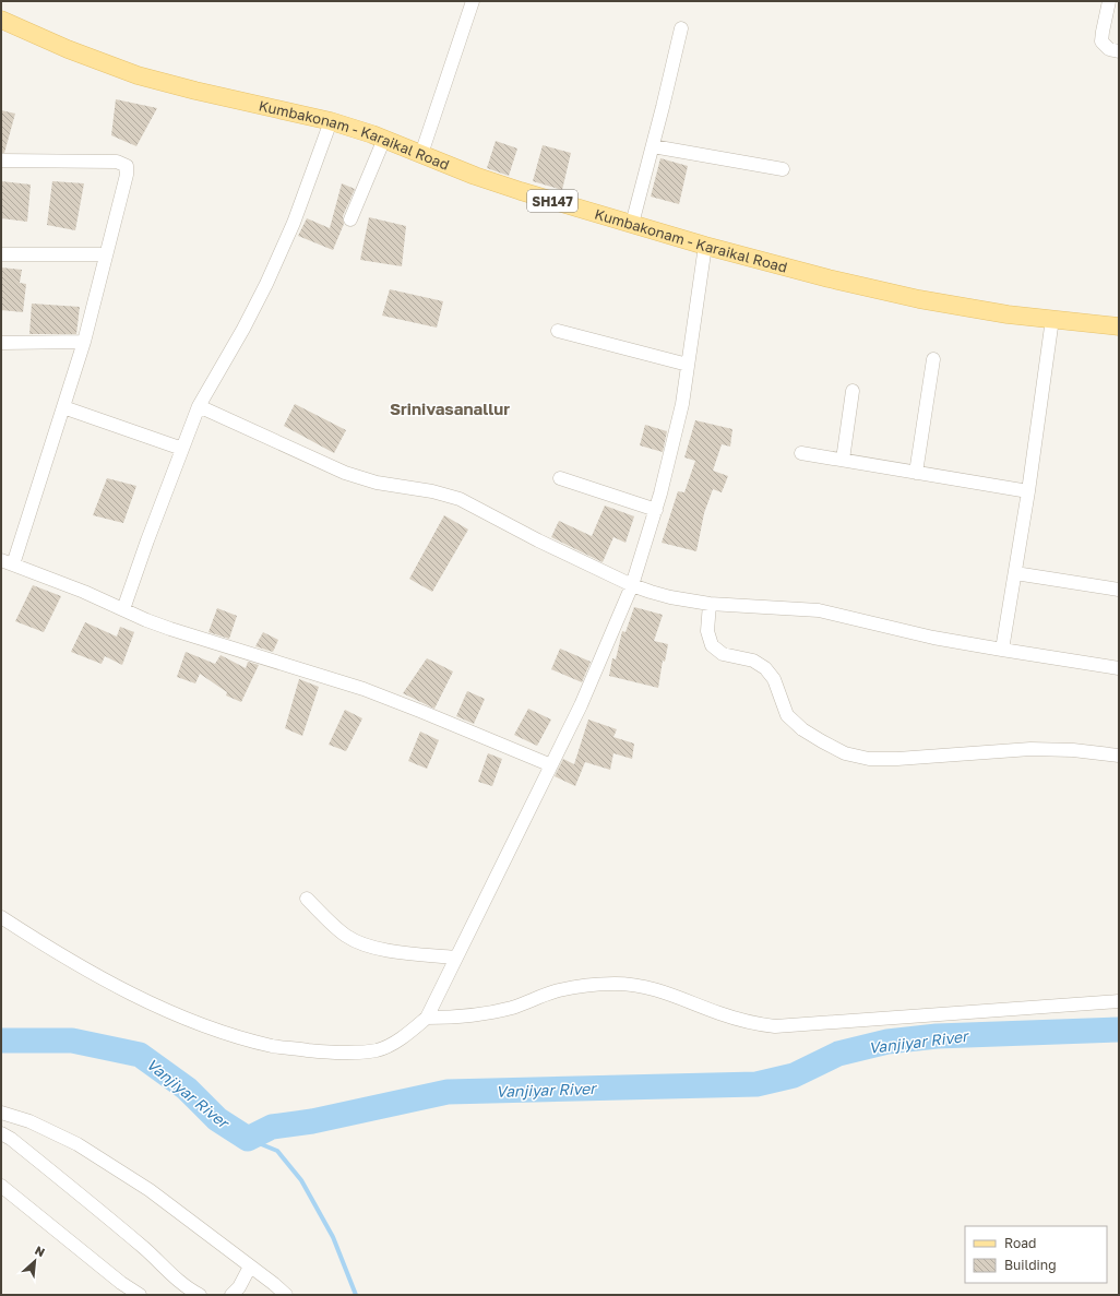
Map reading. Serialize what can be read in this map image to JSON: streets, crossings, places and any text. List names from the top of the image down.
{
  "streets": {
    "main road": ["Kumbakonam - Karaikal Road", "SH147"]
  },
  "districts": ["Srinivasanallur"],
  "water": ["Vanjiyar River"],
  "legend": ["Road", "Building"],
  "north": "top right"
}
